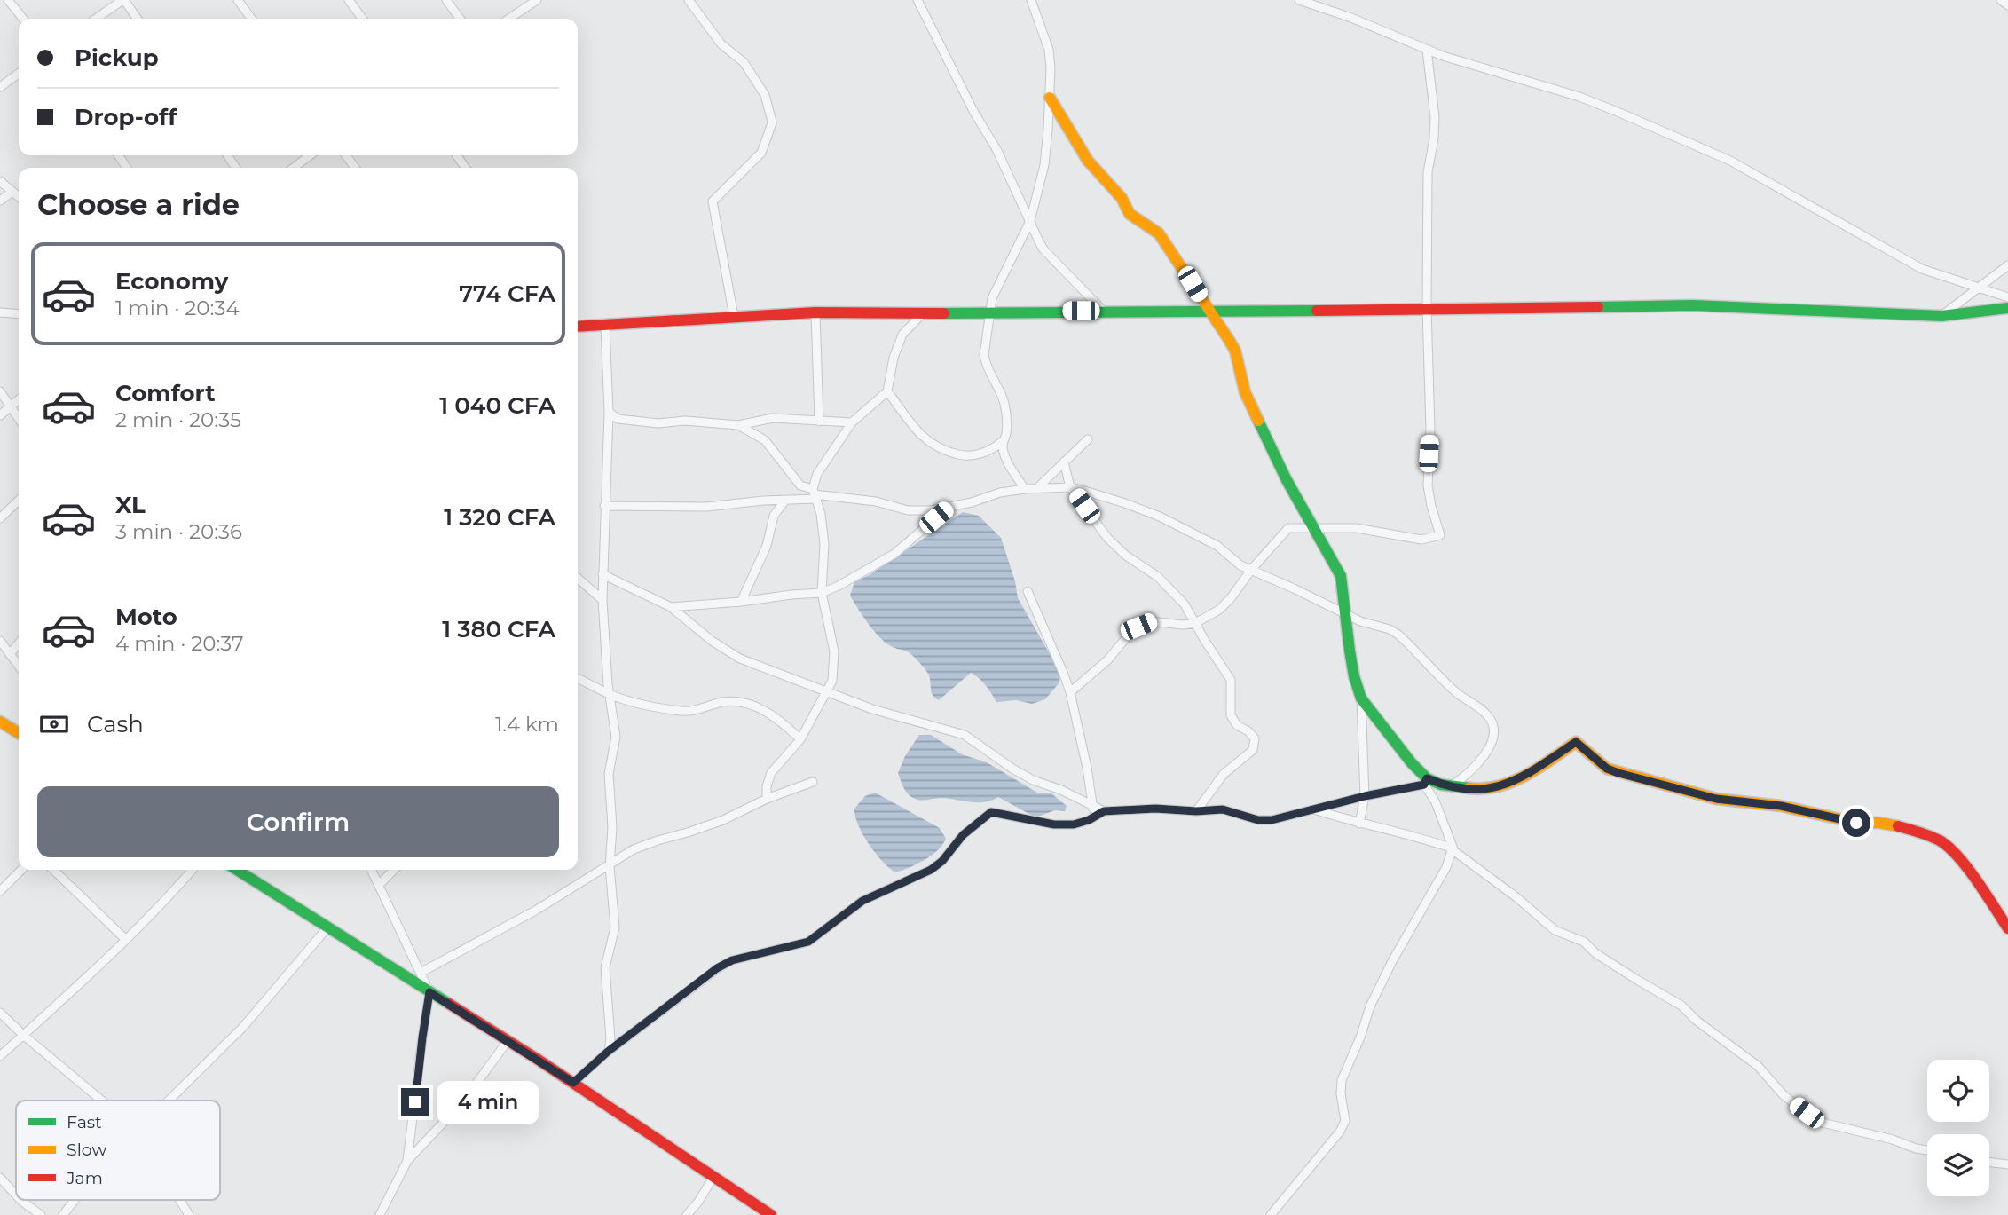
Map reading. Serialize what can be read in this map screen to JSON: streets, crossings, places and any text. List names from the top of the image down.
{
  "legend": ["Fast", "Slow", "Jam"],
  "page": {
    "banner": ["Pickup", "Drop-off"],
    "heading": "Choose a ride",
    "list": [
      {
        "name": "Economy",
        "note": "1 min · 20:34",
        "value": "774 CFA"
      },
      {
        "name": "Comfort",
        "note": "2 min · 20:35",
        "value": "1 040 CFA"
      },
      {
        "name": "XL",
        "note": "3 min · 20:36",
        "value": "1 320 CFA"
      },
      {
        "name": "Moto",
        "note": "4 min · 20:37",
        "value": "1 380 CFA"
      }
    ],
    "pay": ["Cash", "1.4 km"],
    "buttons": "Confirm",
    "bubble": "4 min"
  }
}
